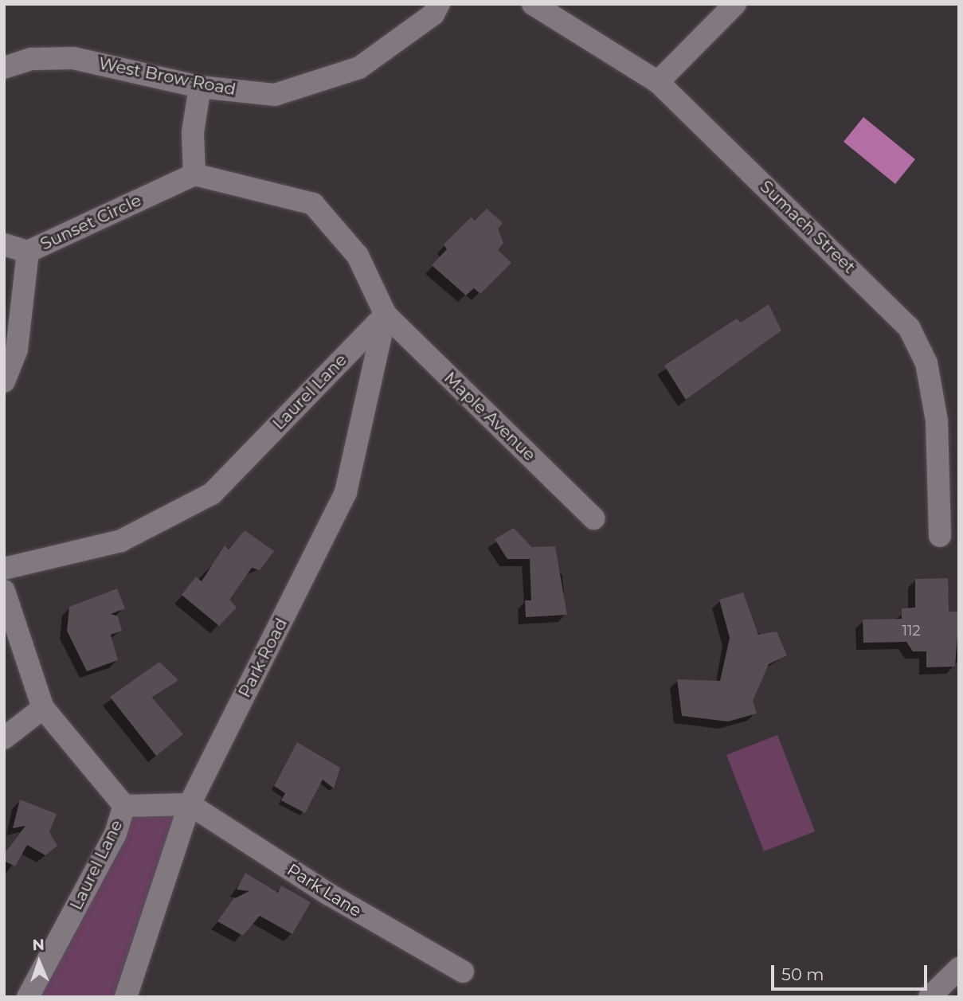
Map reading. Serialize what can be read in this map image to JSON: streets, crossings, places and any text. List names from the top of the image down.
{
  "streets": {
    "street": [
      "West Brow Road",
      "Sunset Circle",
      "Sumach Street",
      "Laurel Lane",
      "Maple Avenue",
      "Park Road",
      "Park Lane"
    ]
  },
  "crossings": [
    ["Laurel Lane", "Maple Avenue"],
    ["Laurel Lane", "Park Road"],
    ["Maple Avenue", "Park Road"],
    ["Park Road", "Park Lane"]
  ],
  "house_numbers": ["112"],
  "scale_bar": "50 m",
  "north": "top"
}
